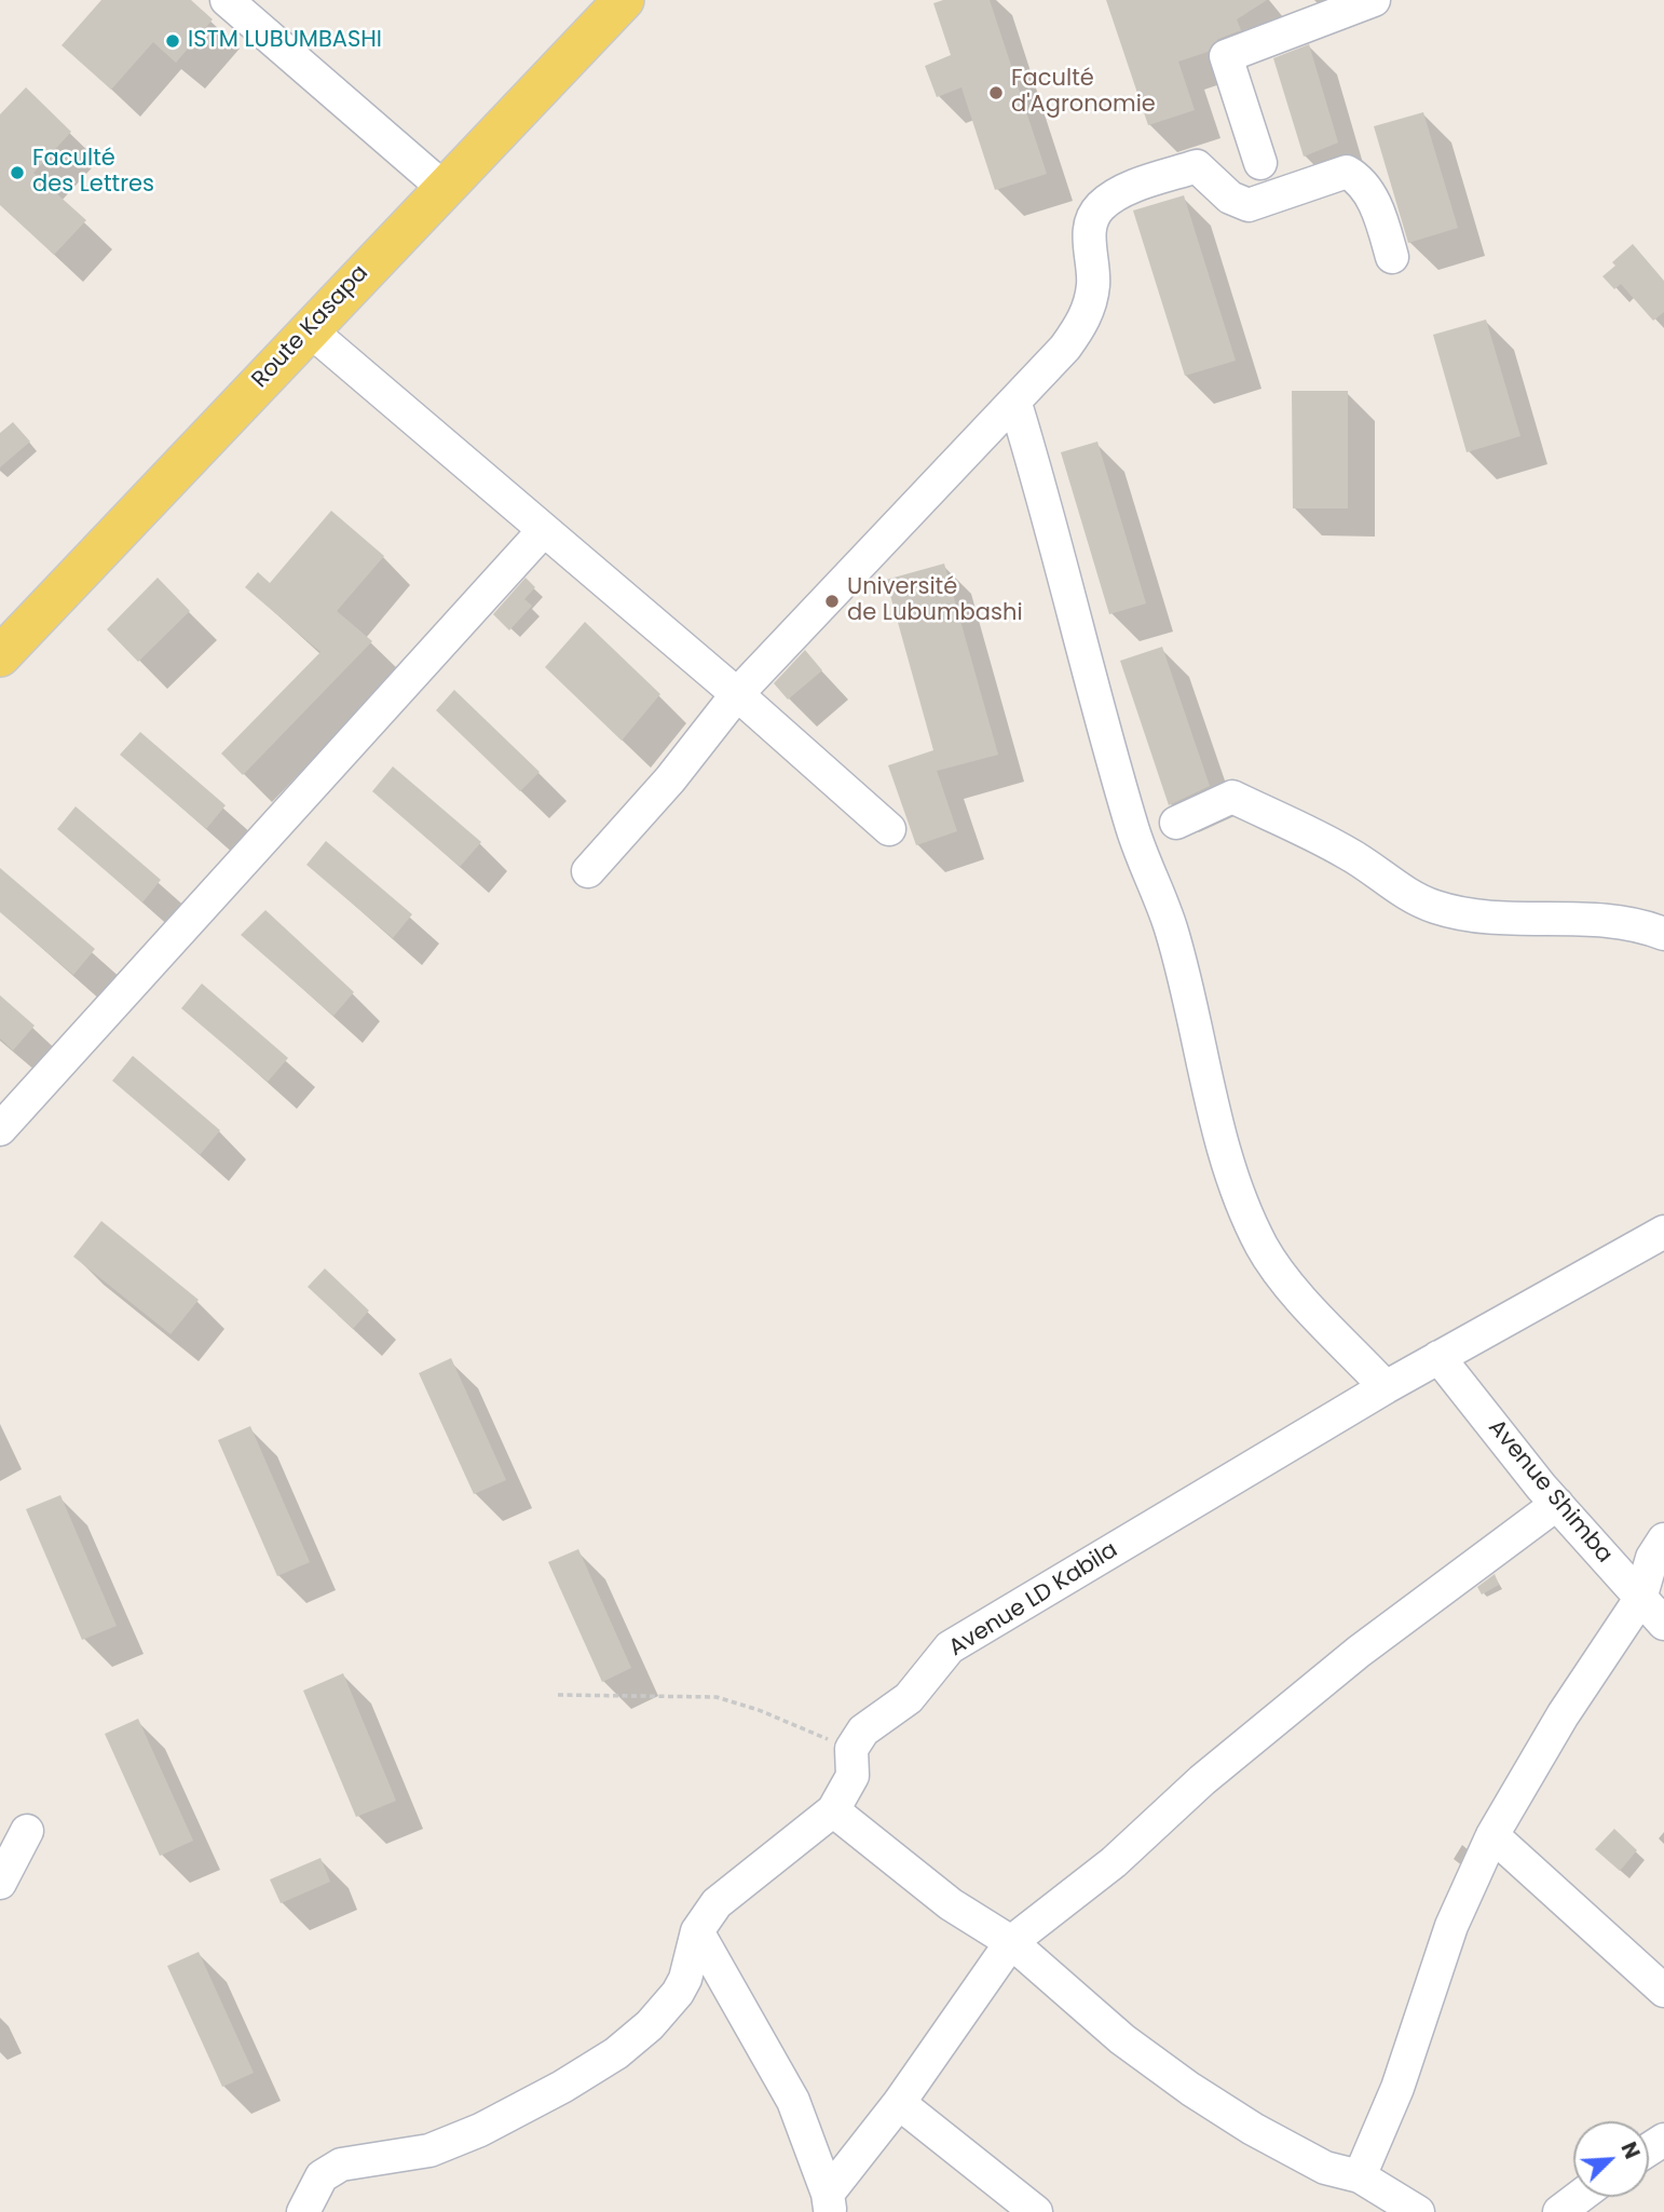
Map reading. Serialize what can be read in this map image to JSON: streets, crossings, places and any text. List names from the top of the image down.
{
  "streets": {
    "main road": ["Route Kasapa"],
    "street": ["Avenue Shimba", "Avenue LD Kabila"]
  },
  "crossings": [
    ["Avenue Shimba", "Avenue LD Kabila"]
  ],
  "places": [
    "ISTM LUBUMBASHI",
    "Faculté d'Agronomie",
    "Faculté des Lettres",
    "Université de Lubumbashi"
  ],
  "north": "top right"
}
